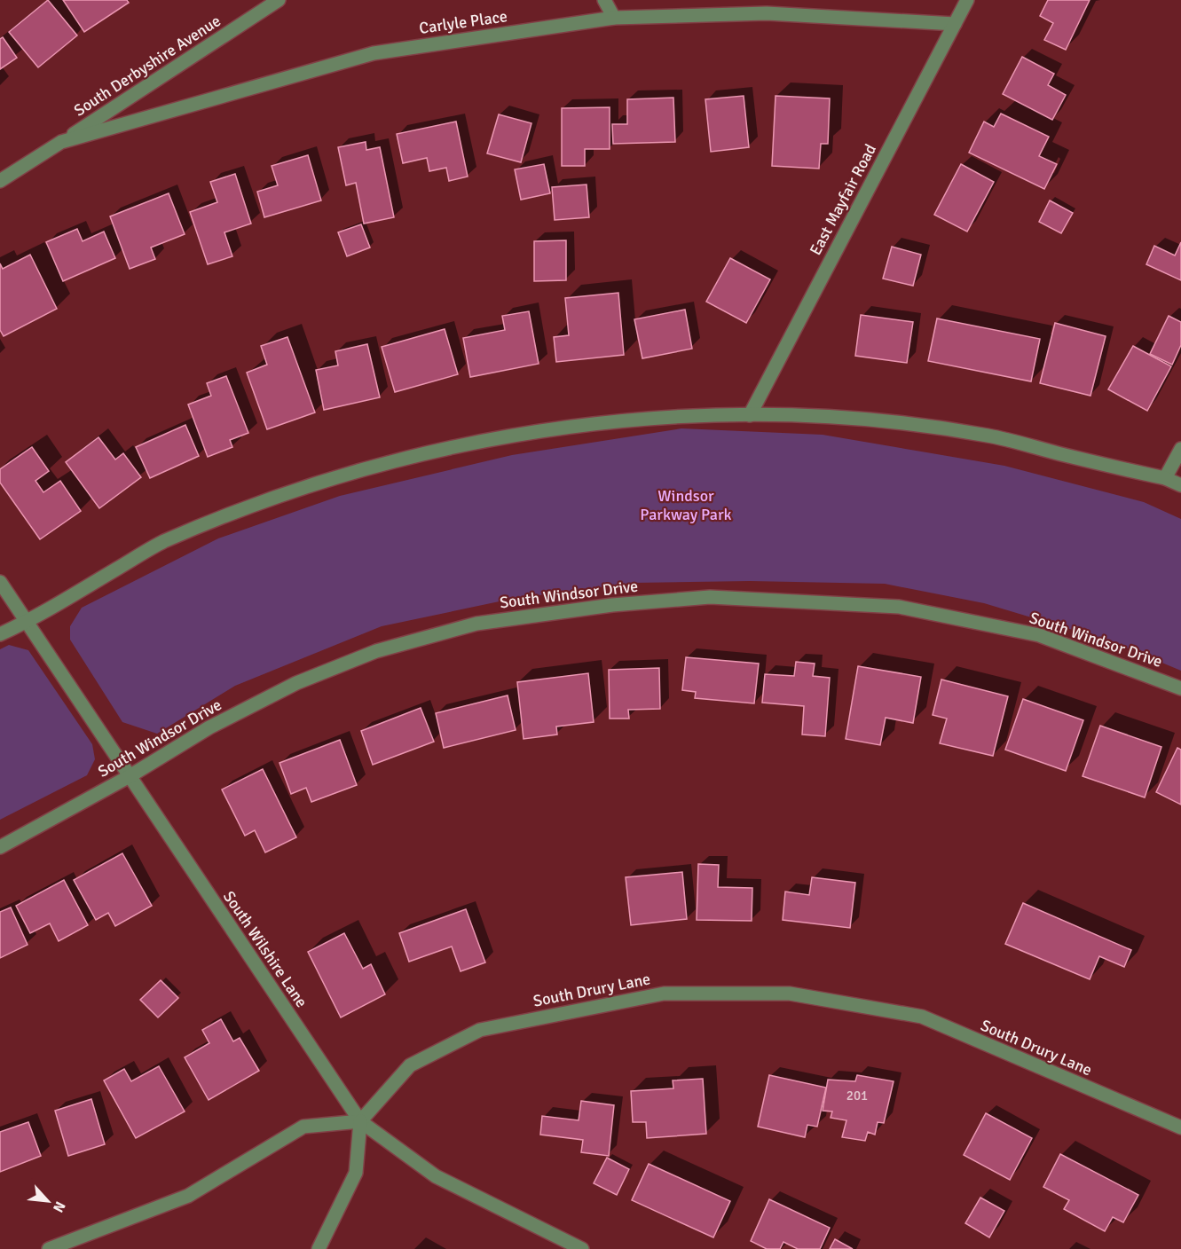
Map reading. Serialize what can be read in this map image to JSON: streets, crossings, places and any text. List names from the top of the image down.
{
  "streets": {
    "street": [
      "Carlyle Place",
      "South Derbyshire Avenue",
      "East Mayfair Road",
      "South Windsor Drive",
      "South Wilshire Lane",
      "South Drury Lane"
    ]
  },
  "crossings": [
    ["Carlyle Place", "South Derbyshire Avenue"],
    ["Carlyle Place", "East Mayfair Road"],
    ["South Windsor Drive", "South Wilshire Lane"],
    ["South Wilshire Lane", "South Drury Lane"]
  ],
  "parks": ["Windsor Parkway Park"],
  "house_numbers": ["201"],
  "north": "bottom right"
}
